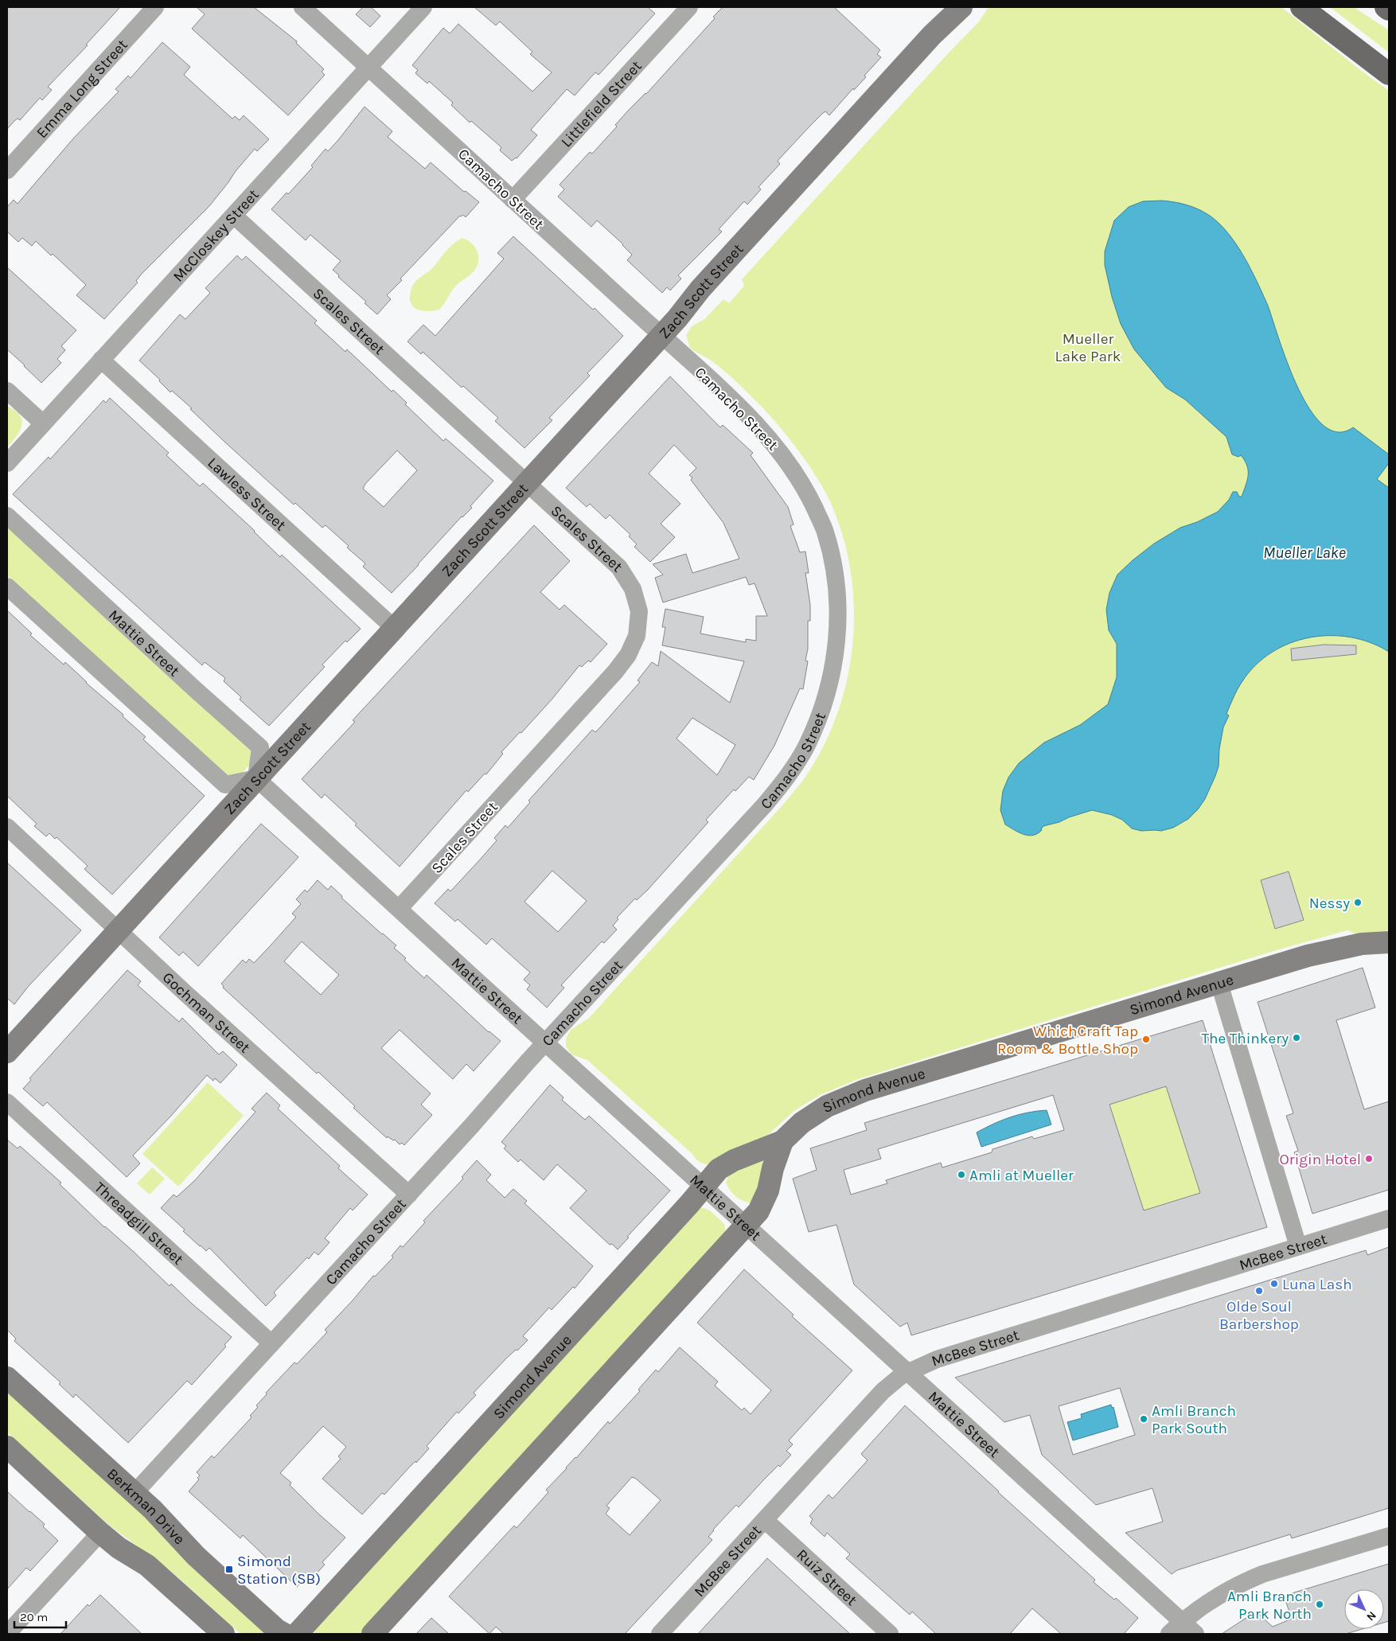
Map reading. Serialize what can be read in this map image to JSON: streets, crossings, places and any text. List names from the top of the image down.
{
  "streets": {
    "street": [
      "Emma Long Street",
      "Littlefield Street",
      "Camacho Street",
      "McCloskey Street",
      "Zach Scott Street",
      "Scales Street",
      "Lawless Street",
      "Mattie Street",
      "Simond Avenue",
      "Gochman Street",
      "Threadgill Street",
      "McBee Street",
      "Berkman Drive",
      "Ruiz Street"
    ]
  },
  "crossings": [
    ["Littlefield Street", "Camacho Street"],
    ["Camacho Street", "McCloskey Street"],
    ["Camacho Street", "Zach Scott Street"],
    ["Camacho Street", "Mattie Street"],
    ["Camacho Street", "Gochman Street"],
    ["Camacho Street", "Threadgill Street"],
    ["Camacho Street", "Berkman Drive"],
    ["McCloskey Street", "Scales Street"],
    ["McCloskey Street", "Lawless Street"],
    ["Zach Scott Street", "Scales Street"],
    ["Zach Scott Street", "Lawless Street"],
    ["Zach Scott Street", "Mattie Street"],
    ["Zach Scott Street", "Gochman Street"],
    ["Scales Street", "Mattie Street"],
    ["Mattie Street", "Simond Avenue"],
    ["Mattie Street", "McBee Street"],
    ["McBee Street", "Ruiz Street"]
  ],
  "water": ["Mueller Lake"],
  "parks": ["Mueller Lake Park"],
  "places": {
    "other": [
      "Nessy",
      "The Thinkery",
      "WhichCraft Tap Room & Bottle Shop",
      "Origin Hotel",
      "Amli at Mueller",
      "Luna Lash",
      "Olde Soul Barbershop",
      "Amli Branch Park South",
      "Amli Branch Park North"
    ],
    "transit": ["Simond Station (SB)"]
  },
  "scale_bar": "20 m",
  "north": "bottom right"
}
